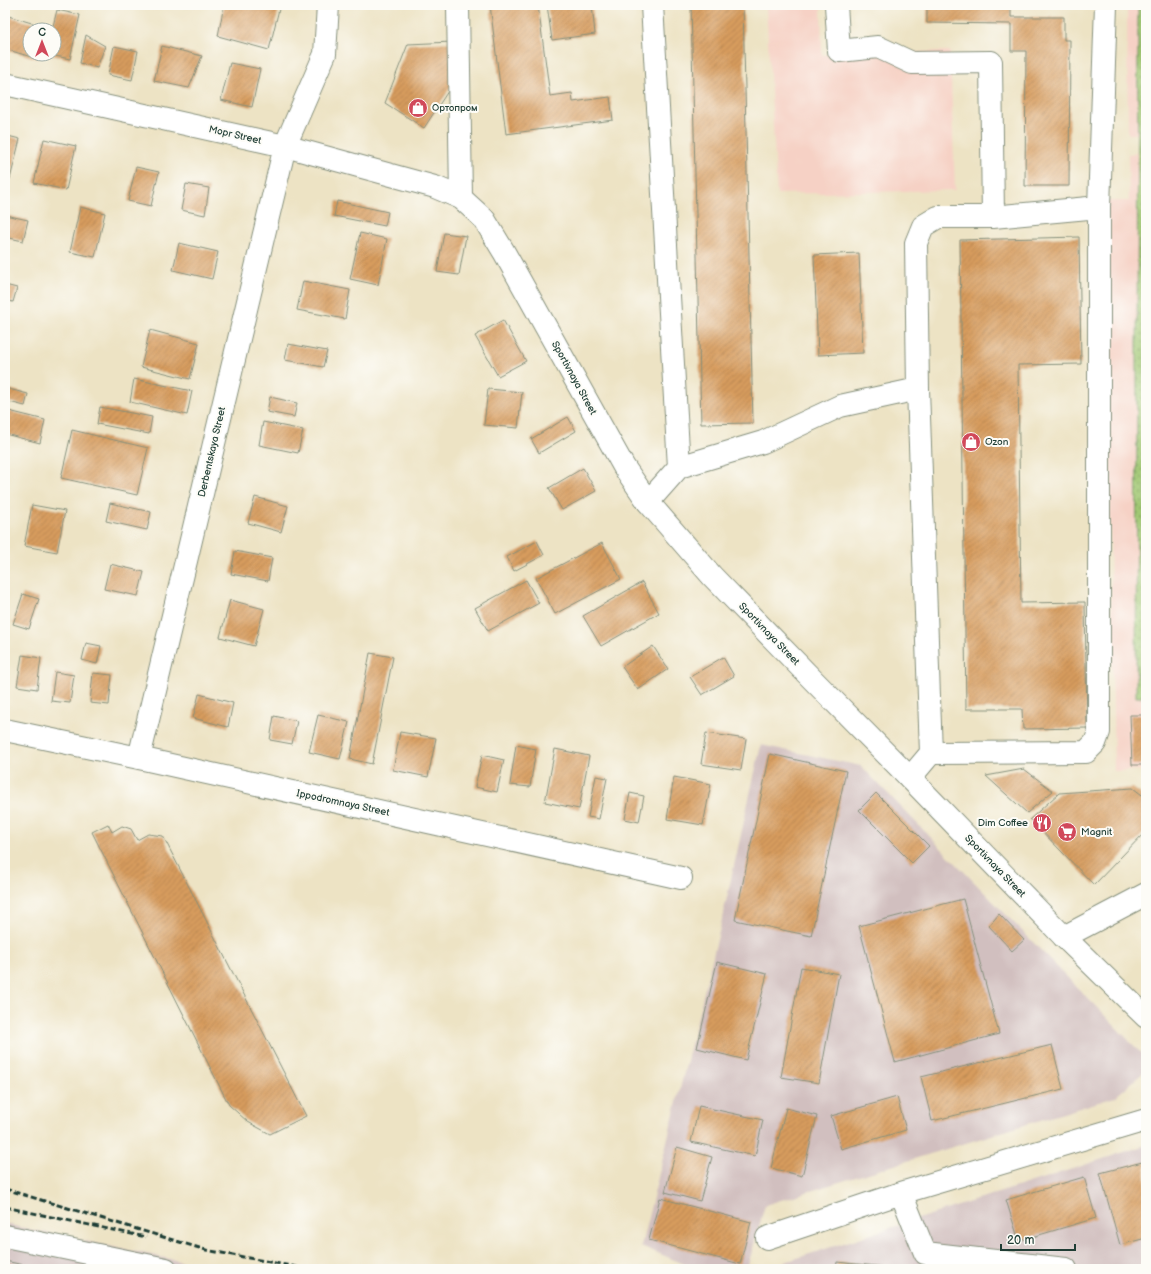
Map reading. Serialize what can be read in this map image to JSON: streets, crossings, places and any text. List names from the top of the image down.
{
  "streets": {
    "main road": [
      "Mopr Street",
      "Sportivnaya Street",
      "Derbentskaya Street",
      "Ippodromnaya Street"
    ]
  },
  "crossings": [
    ["Mopr Street", "Sportivnaya Street"],
    ["Mopr Street", "Derbentskaya Street"],
    ["Derbentskaya Street", "Ippodromnaya Street"]
  ],
  "places": {
    "shop": ["Ортопром", "Ozon"],
    "restaurant": ["Dim Coffee"],
    "supermarket": ["Magnit"]
  },
  "scale_bar": "20 m",
  "north": "top"
}
